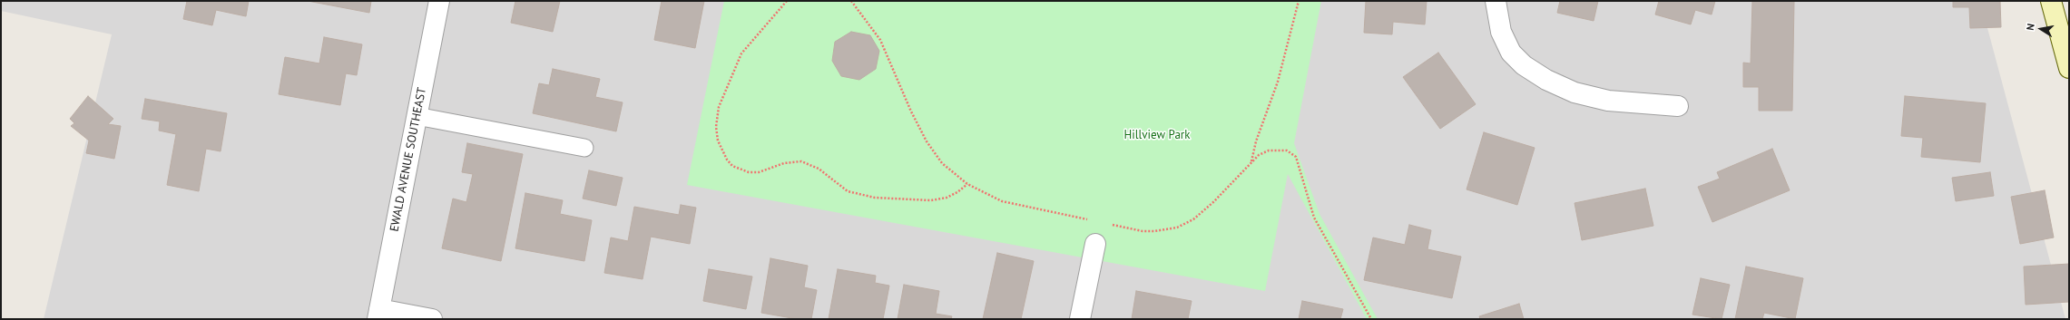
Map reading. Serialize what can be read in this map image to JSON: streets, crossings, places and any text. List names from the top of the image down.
{
  "streets": {
    "street": ["EWALD AVENUE SOUTHEAST"]
  },
  "parks": ["Hillview Park"],
  "north": "left"
}
